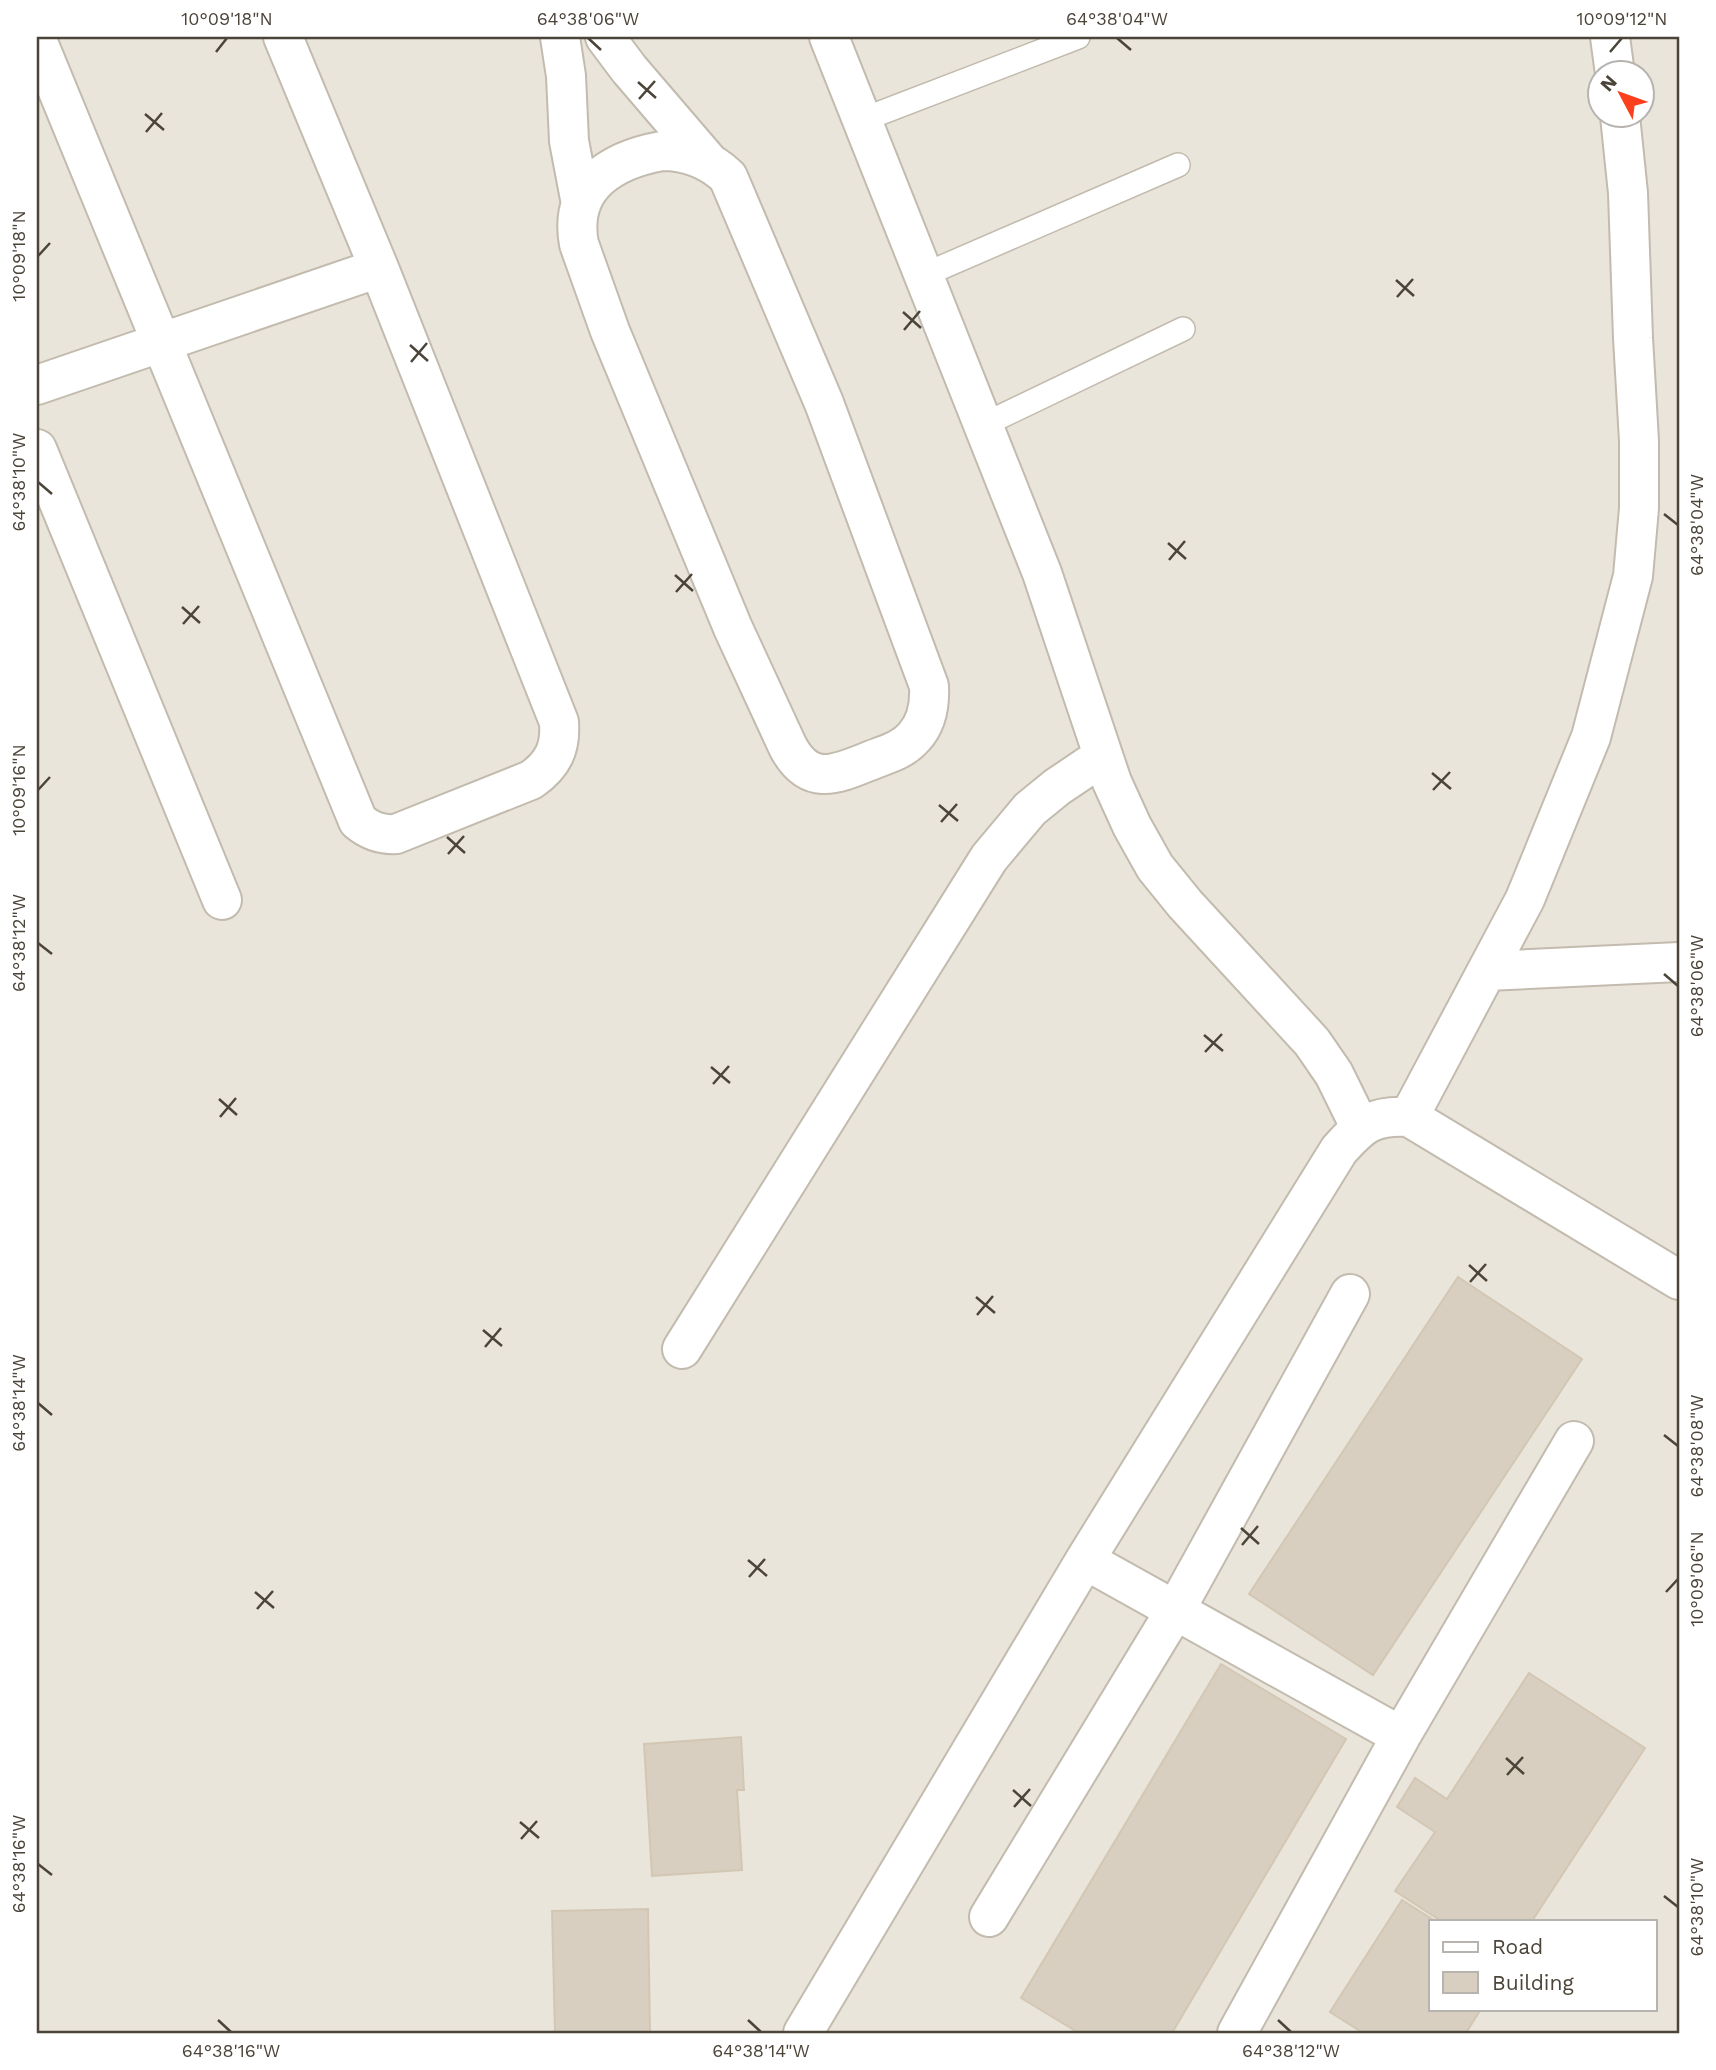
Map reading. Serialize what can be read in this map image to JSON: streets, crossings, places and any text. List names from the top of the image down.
{
  "legend": ["Road", "Building"],
  "north": "top left",
  "coordinates": [
    "10°09'18\"N",
    "64°38'06\"W",
    "64°38'04\"W",
    "10°09'12\"N",
    "64°38'10\"W",
    "10°09'16\"N",
    "64°38'12\"W",
    "64°38'14\"W",
    "64°38'08\"W",
    "10°09'06\"N",
    "64°38'16\"W"
  ]
}
